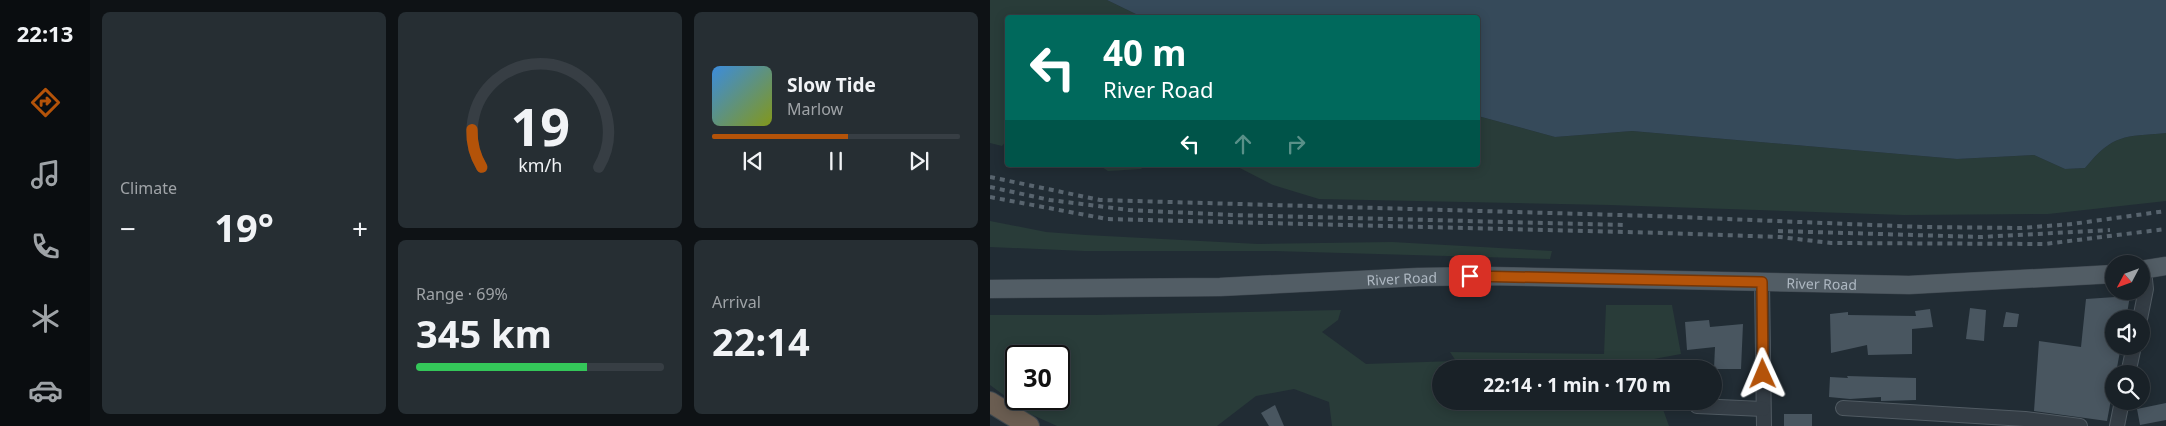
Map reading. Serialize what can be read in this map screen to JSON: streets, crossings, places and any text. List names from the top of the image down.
{
  "streets": {
    "main road": ["River Road"]
  },
  "north": "bottom left",
  "page": {
    "tabs": "22:13",
    "tile": [
      "Climate",
      ["Range · 69%", "345 km"],
      ["Arrival", "22:14"]
    ],
    "turn": ["40 m", "River Road"],
    "song": ["Slow Tide", "Marlow"],
    "heat": ["−", "19°", "+"],
    "limit": "30",
    "trip": "22:14 · 1 min · 170 m",
    "gauge": ["19", "km/h"]
  }
}
